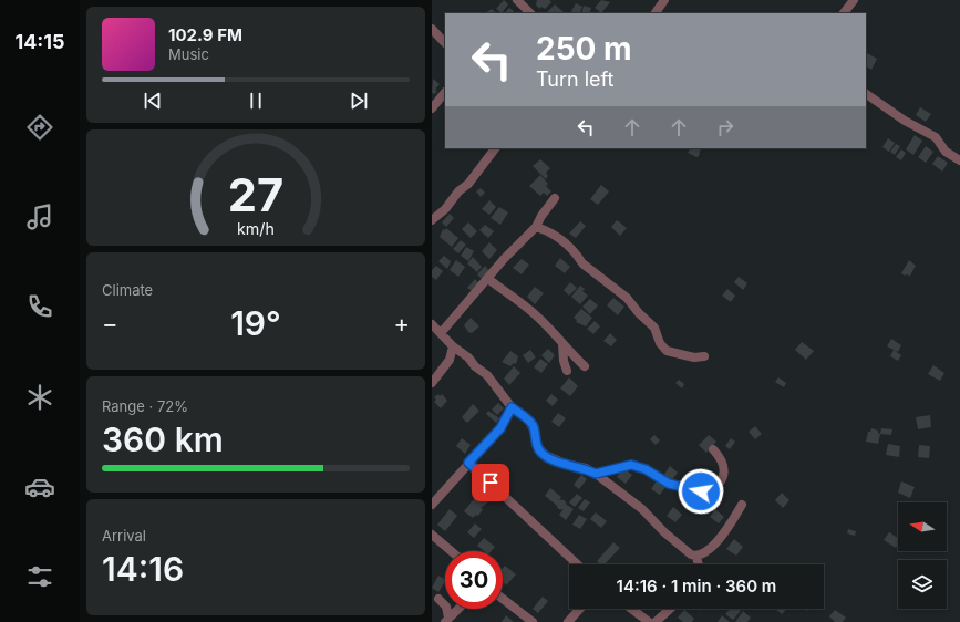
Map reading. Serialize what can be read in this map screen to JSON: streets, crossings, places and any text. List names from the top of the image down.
{
  "north": "left",
  "page": {
    "tabs": "14:15",
    "turn": ["250 m", "Turn left"],
    "song": ["102.9 FM", "Music"],
    "tile": [
      "Climate",
      ["Range · 72%", "360 km"],
      ["Arrival", "14:16"]
    ],
    "heat": ["−", "19°", "+"],
    "limit": "30",
    "trip": "14:16 · 1 min · 360 m",
    "gauge": ["27", "km/h"]
  }
}
